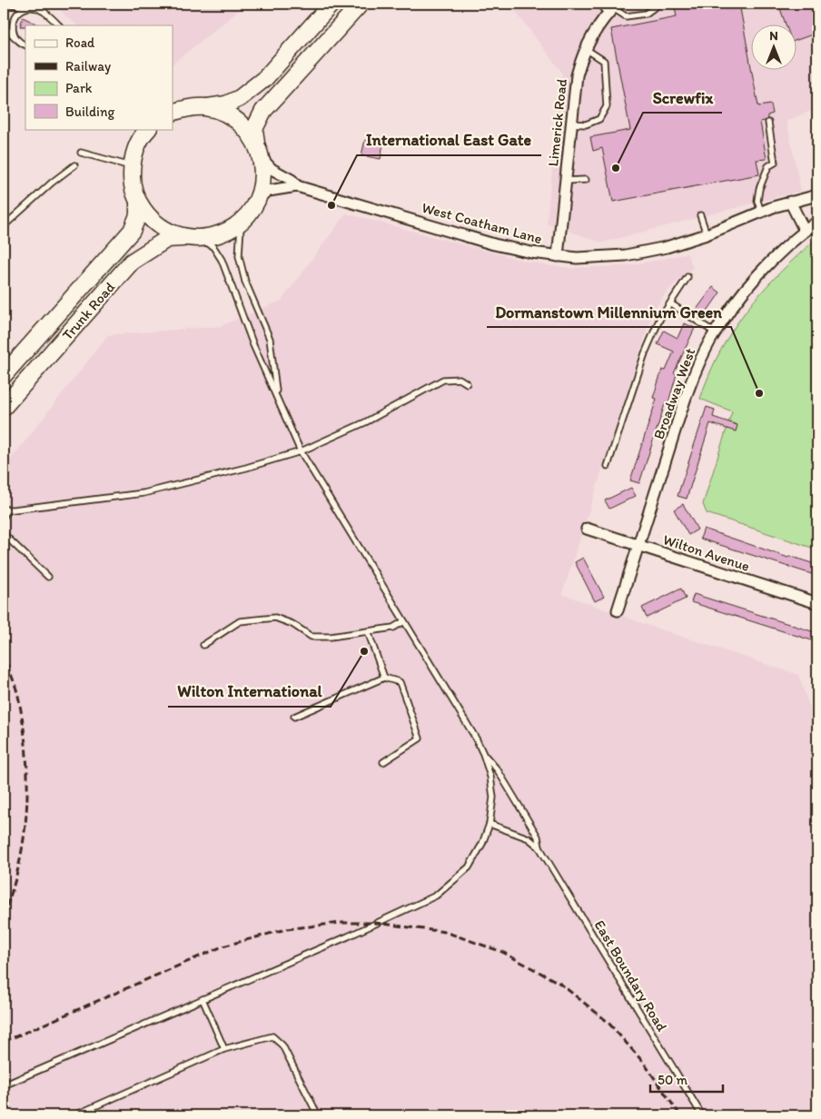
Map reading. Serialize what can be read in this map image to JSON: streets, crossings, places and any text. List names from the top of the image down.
{
  "streets": {
    "main road": ["Trunk Road"],
    "street": [
      "Limerick Road",
      "West Coatham Lane",
      "Broadway West",
      "Wilton Avenue"
    ],
    "lane": ["East Boundary Road"]
  },
  "crossings": [
    ["Limerick Road", "West Coatham Lane"],
    ["Broadway West", "Wilton Avenue"]
  ],
  "places": [
    "Screwfix",
    "International East Gate",
    "Dormanstown Millennium Green",
    "Wilton International"
  ],
  "legend": [
    "Road",
    "Railway",
    "Park",
    "Building"
  ],
  "scale_bar": "50 m",
  "north": "top"
}
